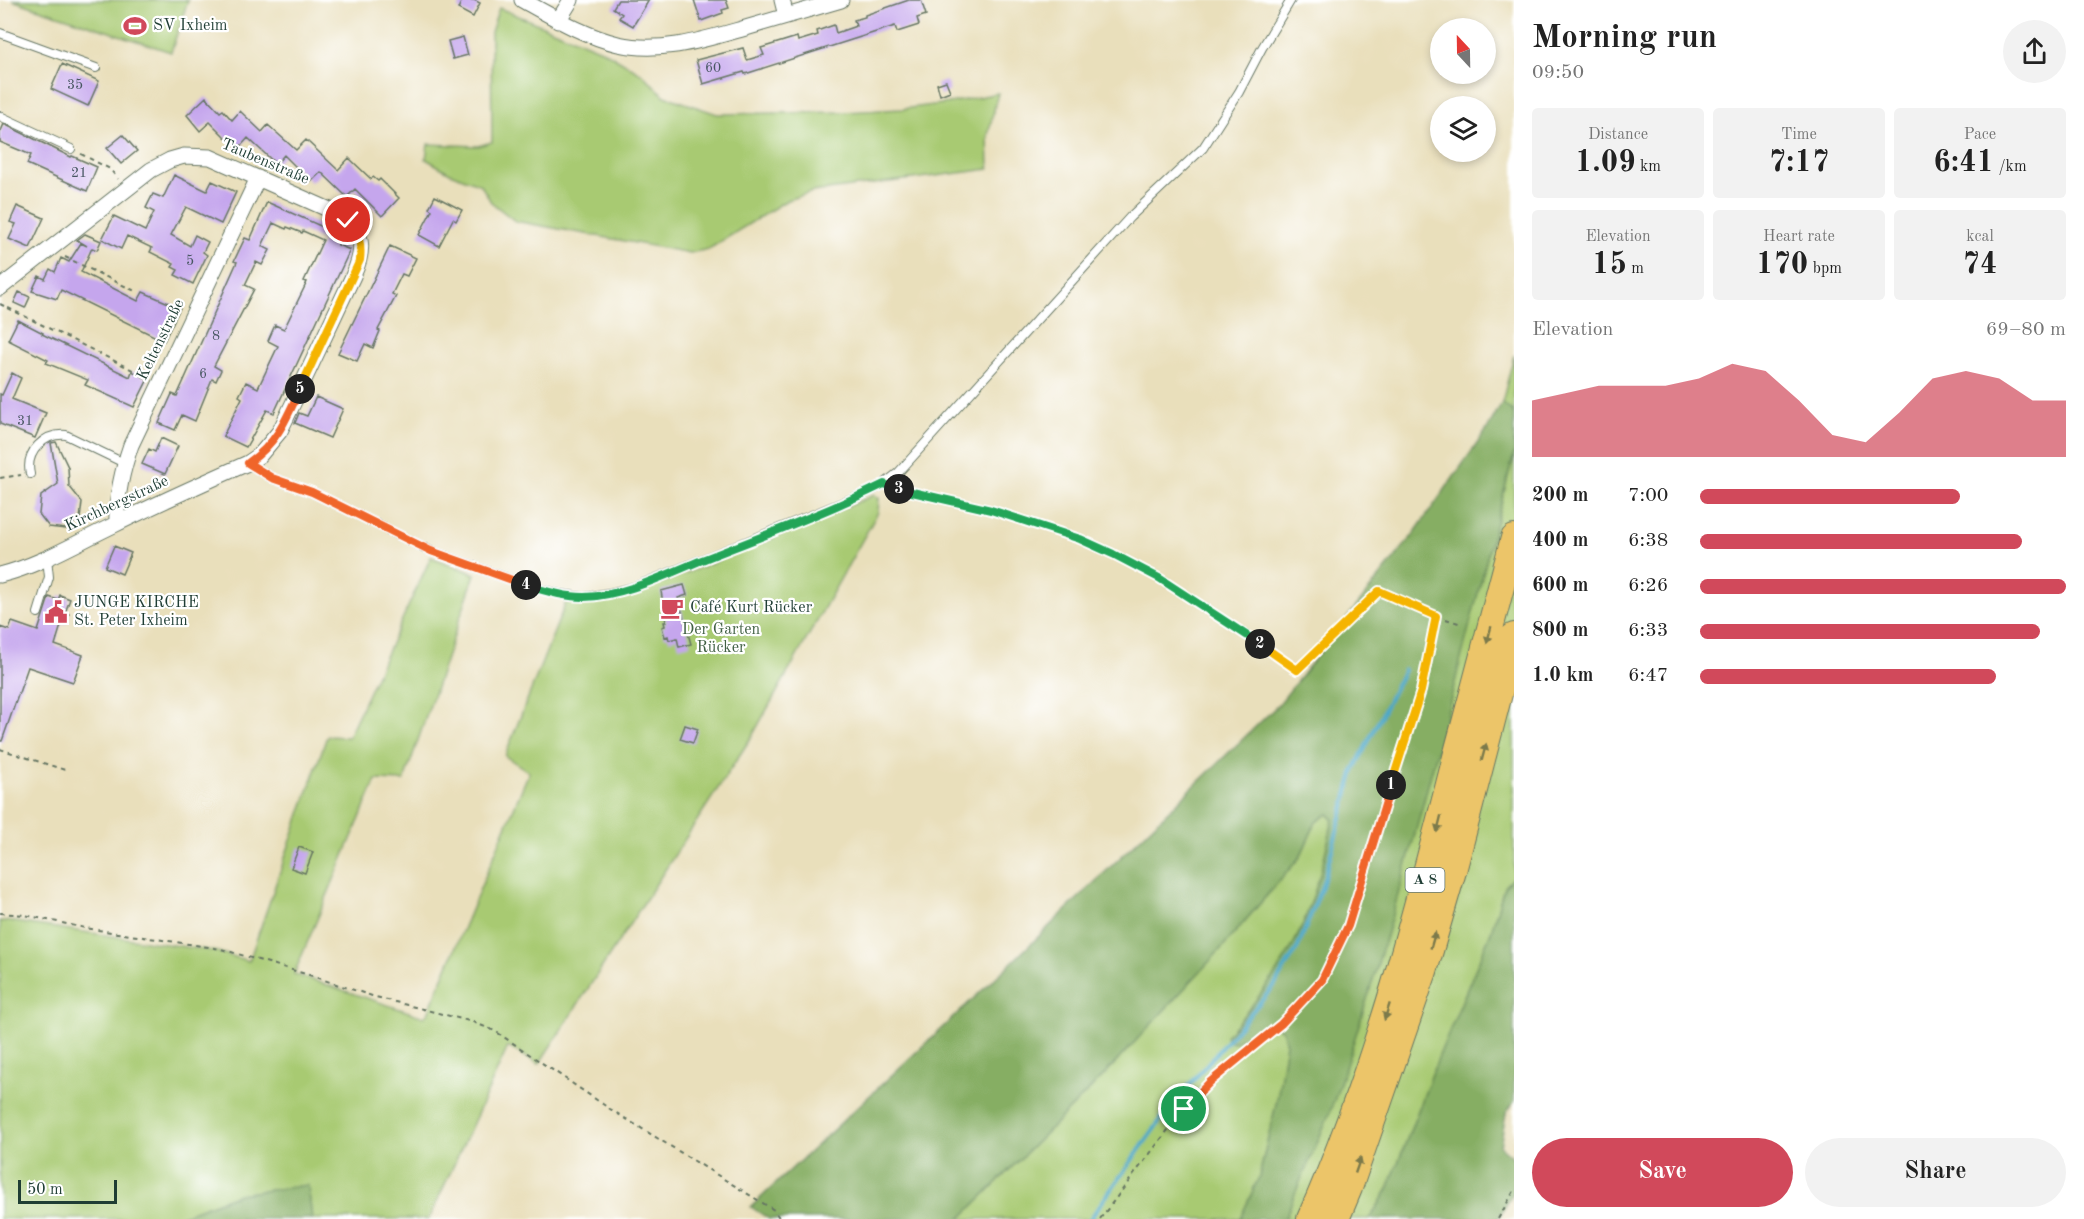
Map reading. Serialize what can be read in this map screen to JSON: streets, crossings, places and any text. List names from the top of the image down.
{
  "streets": {
    "highway": ["A 8"],
    "street": ["Taubenstraße", "Keltenstraße", "Kirchbergstraße"]
  },
  "crossings": [
    ["Taubenstraße", "Keltenstraße"],
    ["Taubenstraße", "Kirchbergstraße"],
    ["Keltenstraße", "Kirchbergstraße"]
  ],
  "parks": ["Der Garten Rücker"],
  "places": {
    "sports": ["SV Ixheim"],
    "cafe": ["Café Kurt Rücker"],
    "public building": ["JUNGE KIRCHE St. Peter Ixheim"]
  },
  "house_numbers": [
    "60",
    "35",
    "21",
    "5",
    "8",
    "6",
    "31"
  ],
  "scale_bar": "50 m",
  "north": "top",
  "page": {
    "heading": ["Morning run", "09:50"],
    "stats": [
      ["Distance", "1.09 km"],
      ["Time", "7:17"],
      ["Pace", "6:41 /km"],
      ["Elevation", "15 m"],
      ["Heart rate", "170 bpm"],
      ["kcal", "74"]
    ],
    "chart": ["Elevation", "69–80 m"],
    "pins": [
      "5",
      "3",
      "4",
      "2",
      "1"
    ],
    "list": [
      {
        "name": "200 m",
        "note": "7:00"
      },
      {
        "name": "400 m",
        "note": "6:38"
      },
      {
        "name": "600 m",
        "note": "6:26"
      },
      {
        "name": "800 m",
        "note": "6:33"
      },
      {
        "name": "1.0 km",
        "note": "6:47"
      }
    ],
    "buttons": ["Save", "Share"],
    "scale": "50 m"
  }
}
